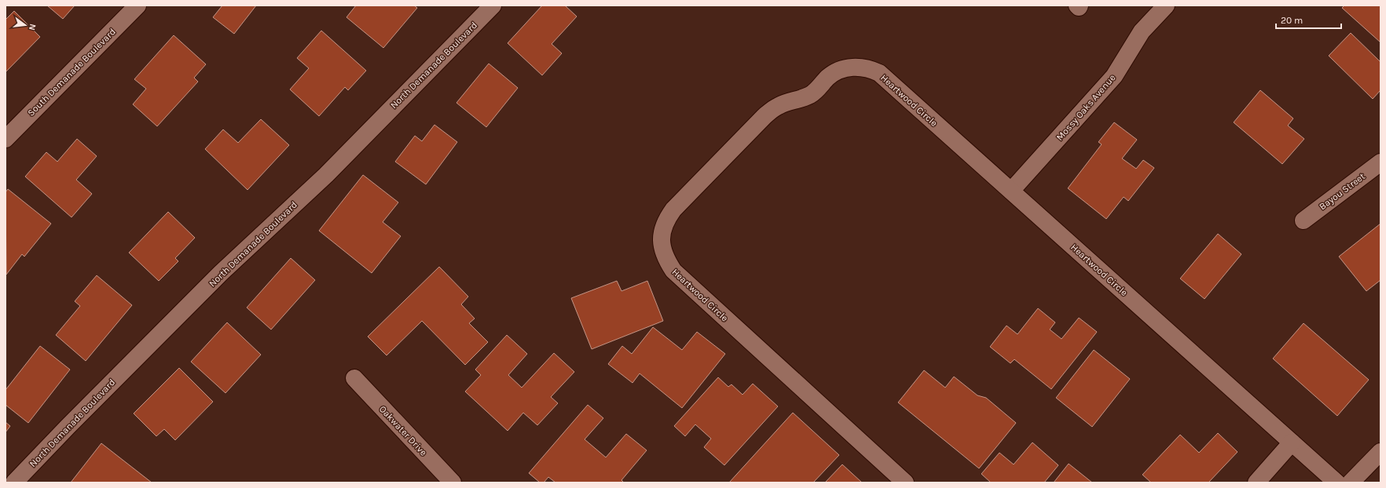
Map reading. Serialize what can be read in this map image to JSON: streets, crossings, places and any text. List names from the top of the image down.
{
  "streets": {
    "street": [
      "North Demanade Boulevard",
      "South Demanade Boulevard",
      "Heartwood Circle",
      "Mossy Oaks Avenue",
      "Bayou Street",
      "Oakwater Drive"
    ]
  },
  "crossings": [
    ["Heartwood Circle", "Mossy Oaks Avenue"]
  ],
  "scale_bar": "20 m",
  "north": "right"
}
